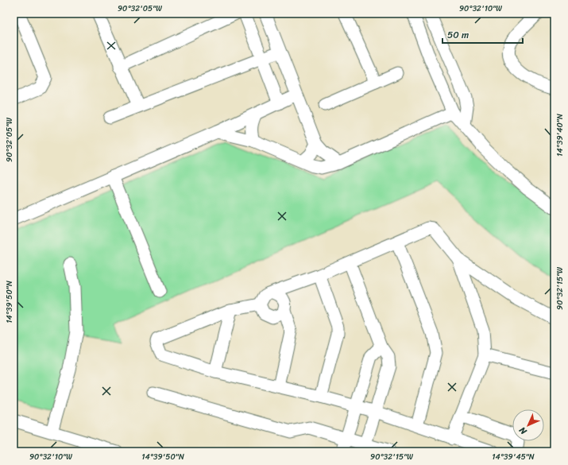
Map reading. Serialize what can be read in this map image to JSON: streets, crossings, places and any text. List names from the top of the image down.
{
  "scale_bar": "50 m",
  "north": "bottom left",
  "coordinates": [
    "90°32'05\"W",
    "90°32'10\"W",
    "14°39'40\"N",
    "90°32'15\"W",
    "14°39'50\"N",
    "14°39'45\"N"
  ]
}
